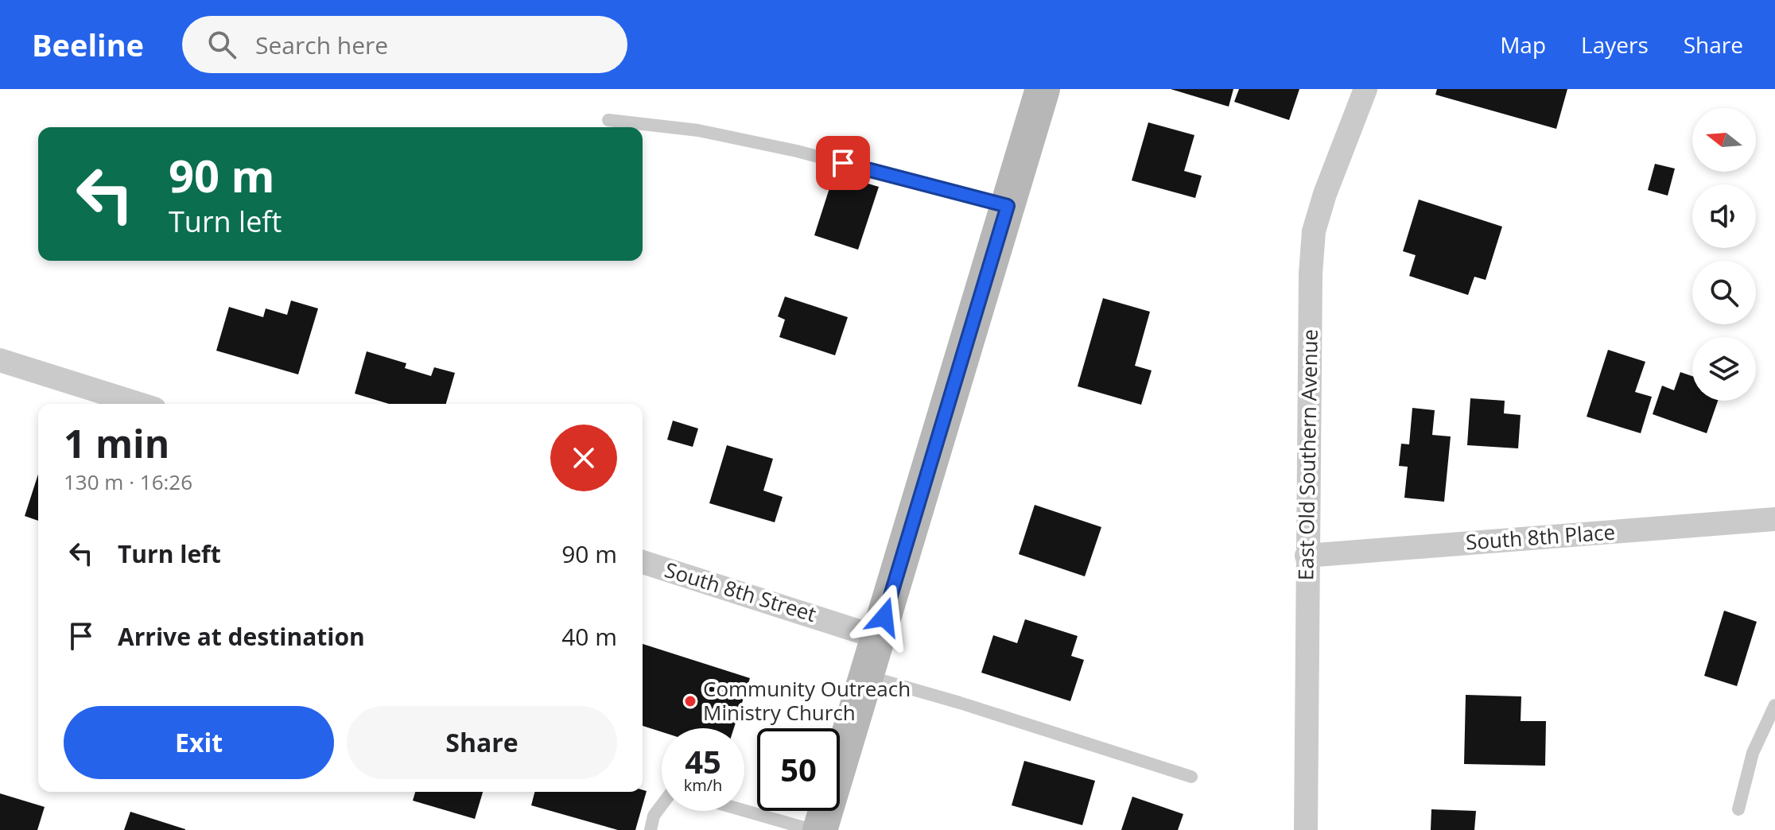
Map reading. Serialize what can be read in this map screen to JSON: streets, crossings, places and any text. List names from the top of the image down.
{
  "streets": {
    "street": ["East Old Southern Avenue", "South 8th Place", "South 8th Street"]
  },
  "crossings": [
    ["East Old Southern Avenue", "South 8th Place"]
  ],
  "places": ["Community Outreach Ministry Church"],
  "north": "left",
  "page": {
    "header": "Beeline",
    "search": "Search here",
    "nav": ["Map", "Layers", "Share"],
    "turn": ["90 m", "Turn left"],
    "heading": ["1 min", "130 m · 16:26"],
    "list": [
      {
        "name": "Turn left",
        "value": "90 m"
      },
      {
        "name": "Arrive at destination",
        "value": "40 m"
      }
    ],
    "buttons": ["Exit", "Share"],
    "speed": "45 km/h",
    "limit": "50"
  }
}
